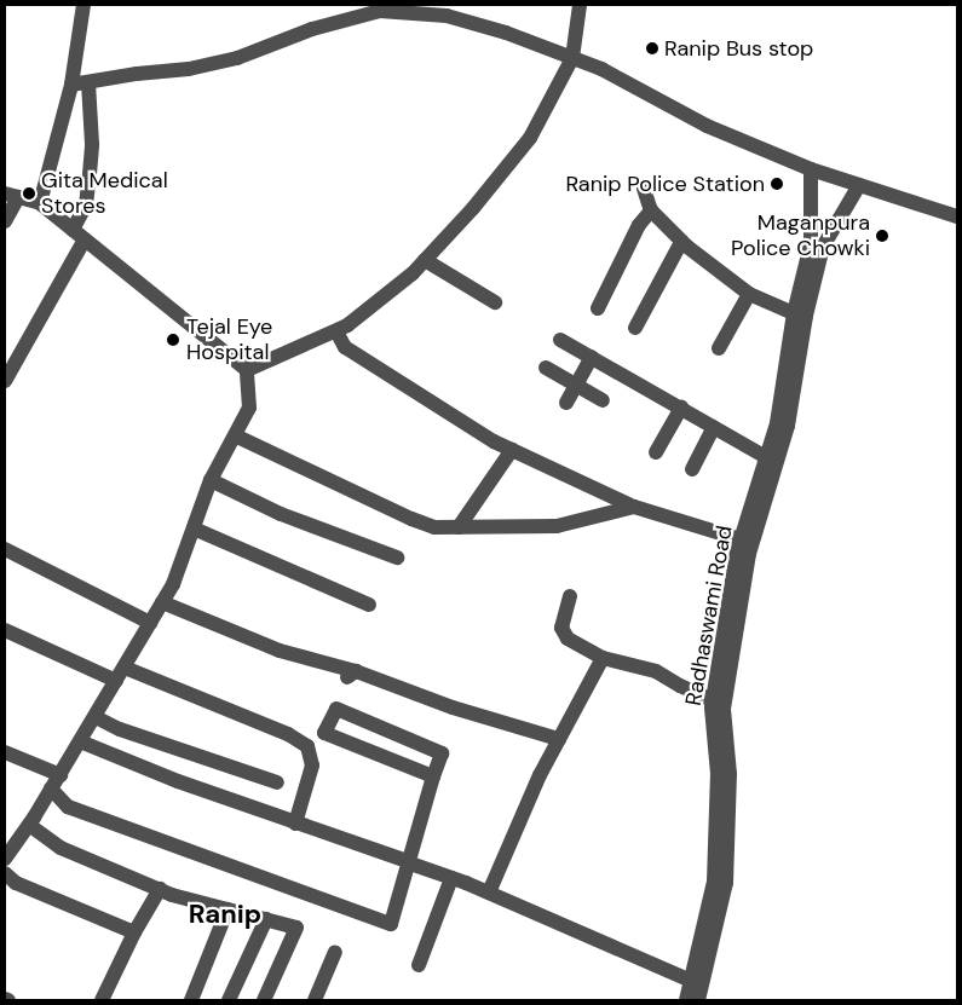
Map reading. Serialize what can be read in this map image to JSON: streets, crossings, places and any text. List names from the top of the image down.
{
  "streets": {
    "street": ["Radhaswami Road"]
  },
  "districts": ["Ranip"],
  "places": [
    "Ranip Bus stop",
    "Ranip Police Station",
    "Gita Medical Stores",
    "Maganpura Police Chowki",
    "Tejal Eye Hospital"
  ]
}
